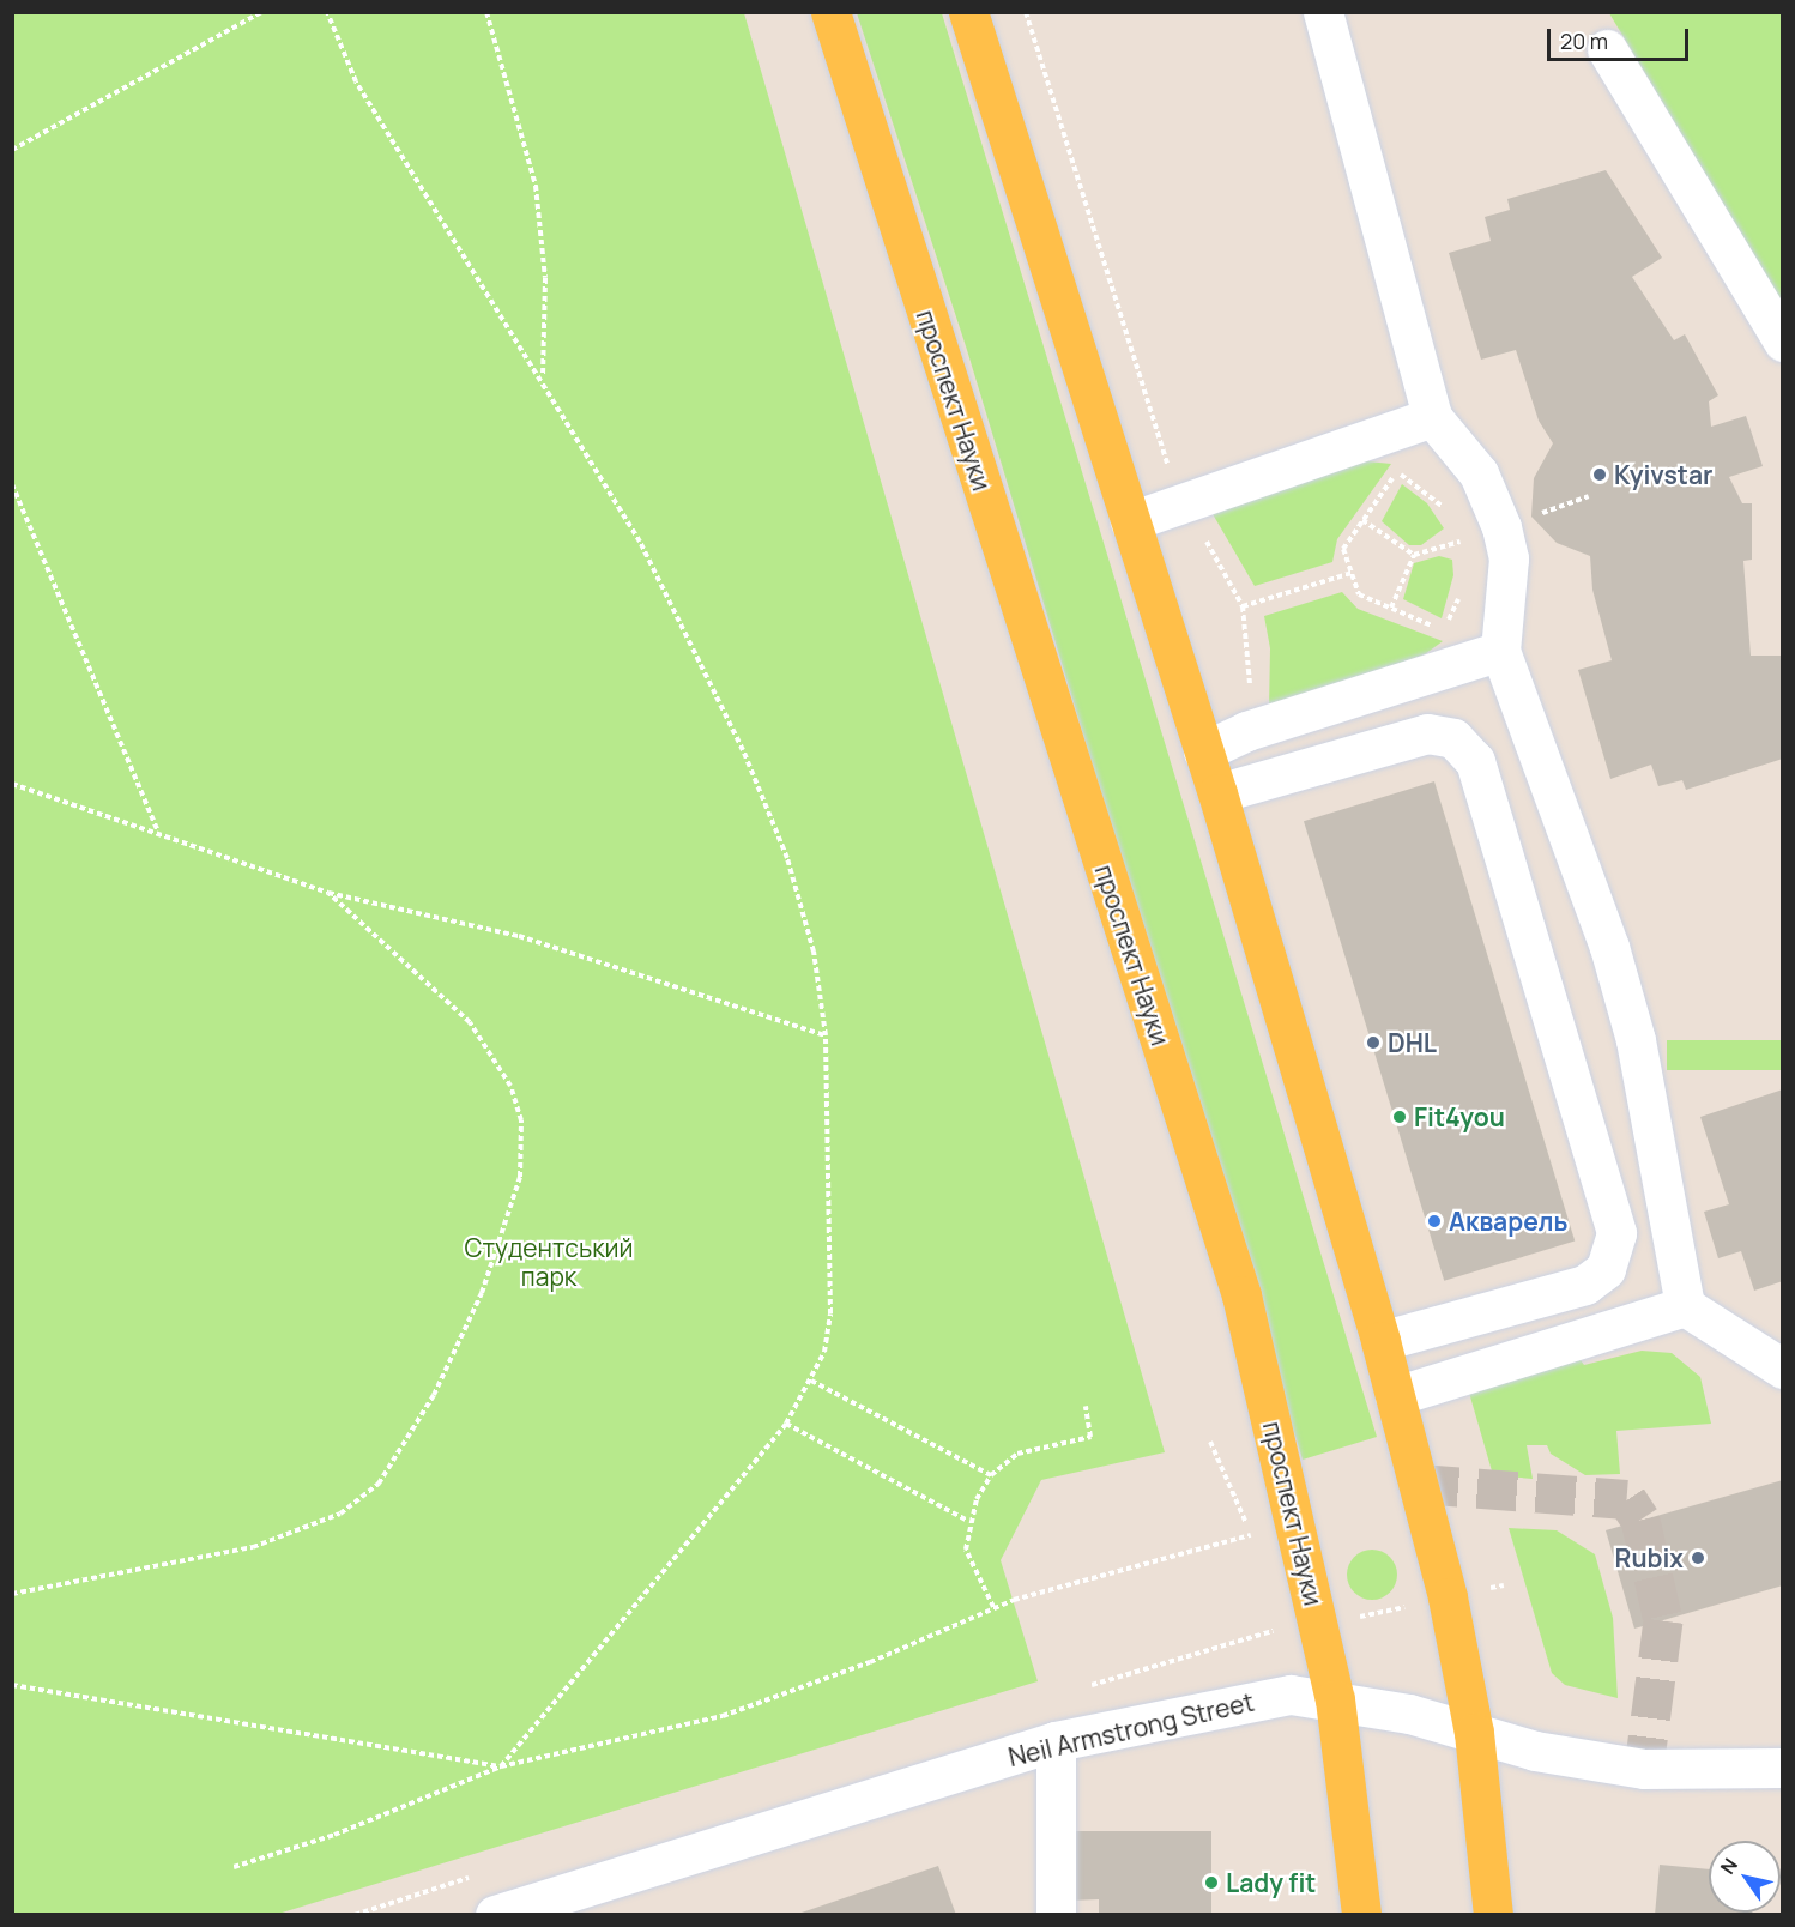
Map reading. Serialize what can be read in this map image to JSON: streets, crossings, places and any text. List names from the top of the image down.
{
  "streets": {
    "main road": ["проспект Науки"],
    "street": ["Neil Armstrong Street"]
  },
  "crossings": [
    ["проспект Науки", "Neil Armstrong Street"]
  ],
  "parks": ["Студентський парк"],
  "places": [
    "Kyivstar",
    "DHL",
    "Fit4you",
    "Акварель",
    "Rubix",
    "Lady fit"
  ],
  "scale_bar": "20 m",
  "north": "top left"
}
